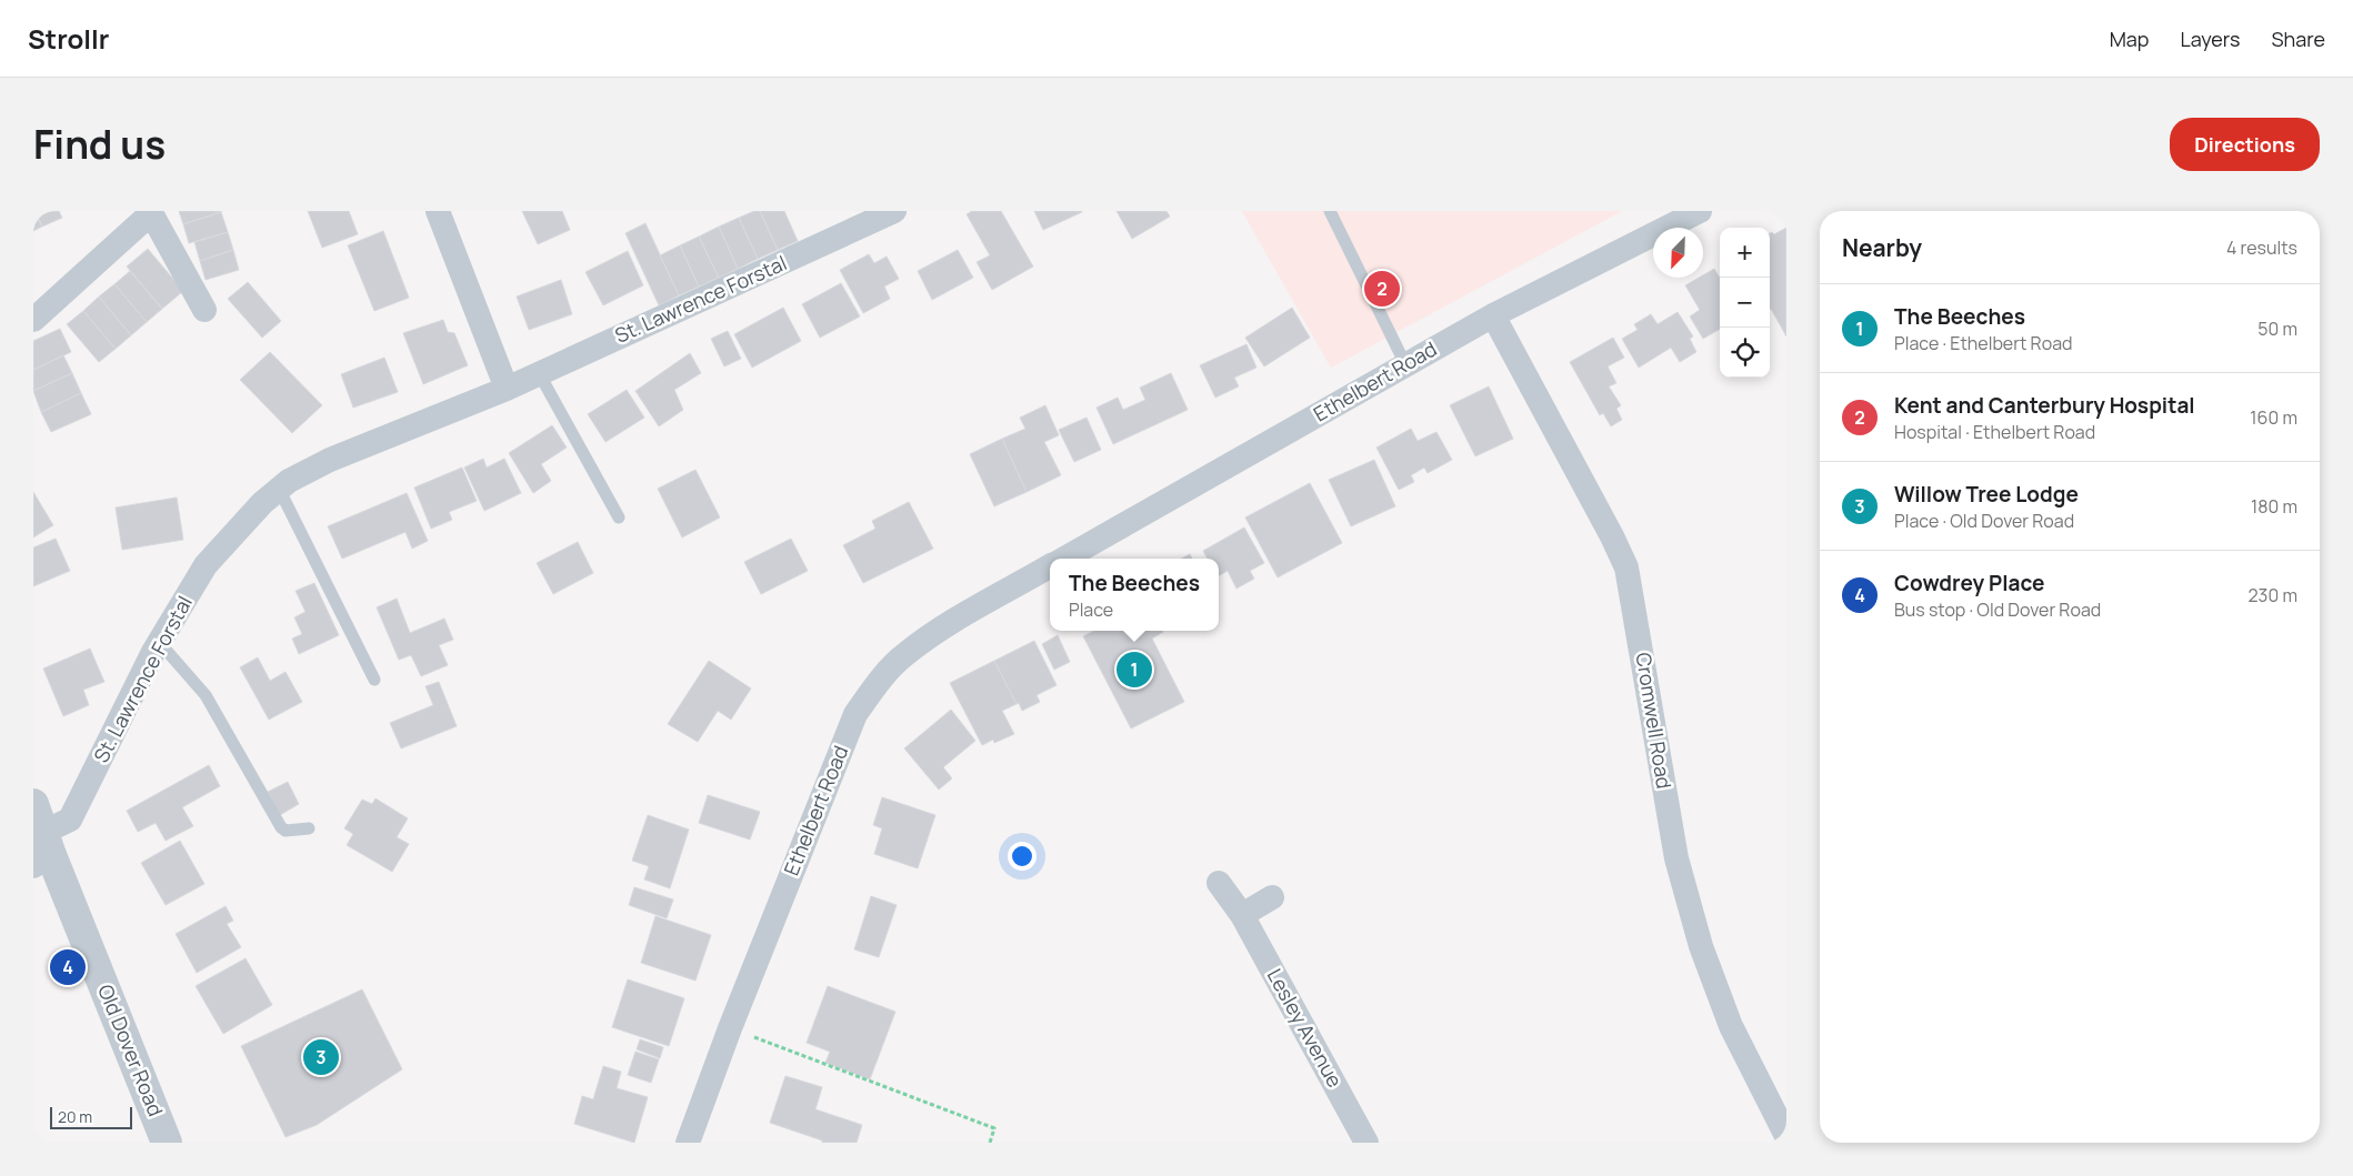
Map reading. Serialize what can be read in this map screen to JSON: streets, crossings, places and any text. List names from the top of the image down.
{
  "streets": {
    "street": [
      "St. Lawrence Forstal",
      "Ethelbert Road",
      "Cromwell Road",
      "Lesley Avenue",
      "Old Dover Road"
    ]
  },
  "crossings": [
    ["St. Lawrence Forstal", "Old Dover Road"],
    ["Ethelbert Road", "Cromwell Road"]
  ],
  "scale_bar": "20 m",
  "north": "bottom left",
  "page": {
    "header": "Strollr",
    "nav": ["Map", "Layers", "Share"],
    "title": "Find us",
    "buttons": "Directions",
    "heading": ["Nearby", "4 results"],
    "map_buttons": ["+", "−"],
    "pins": [
      "2",
      "1",
      "4",
      "3"
    ],
    "list": [
      {
        "mark": "1",
        "name": "The Beeches",
        "note": "Place · Ethelbert Road",
        "value": "50 m"
      },
      {
        "mark": "2",
        "name": "Kent and Canterbury Hospital",
        "note": "Hospital · Ethelbert Road",
        "value": "160 m"
      },
      {
        "mark": "3",
        "name": "Willow Tree Lodge",
        "note": "Place · Old Dover Road",
        "value": "180 m"
      },
      {
        "mark": "4",
        "name": "Cowdrey Place",
        "note": "Bus stop · Old Dover Road",
        "value": "230 m"
      }
    ],
    "popup": ["The Beeches", "Place"],
    "scale": "20 m"
  }
}
